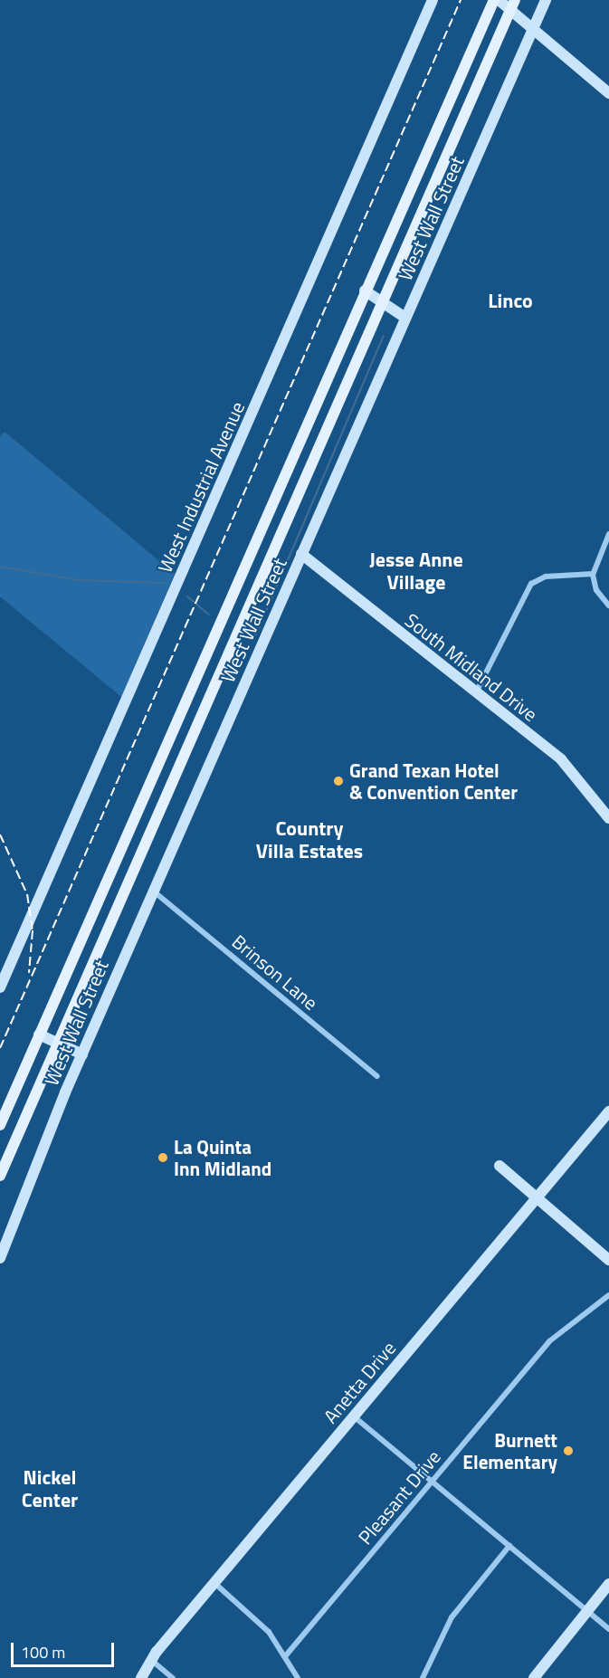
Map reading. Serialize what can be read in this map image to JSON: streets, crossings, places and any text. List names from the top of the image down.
{
  "streets": {
    "main road": ["West Wall Street"],
    "street": [
      "West Industrial Avenue",
      "South Midland Drive",
      "Brinson Lane",
      "Anetta Drive",
      "Pleasant Drive"
    ]
  },
  "crossings": [
    ["West Wall Street", "South Midland Drive"],
    ["West Wall Street", "Brinson Lane"]
  ],
  "districts": [
    "Linco",
    "Jesse Anne Village",
    "Country Villa Estates",
    "Nickel Center"
  ],
  "places": ["Grand Texan Hotel & Convention Center", "La Quinta Inn Midland", "Burnett Elementary"],
  "scale_bar": "100 m"
}
